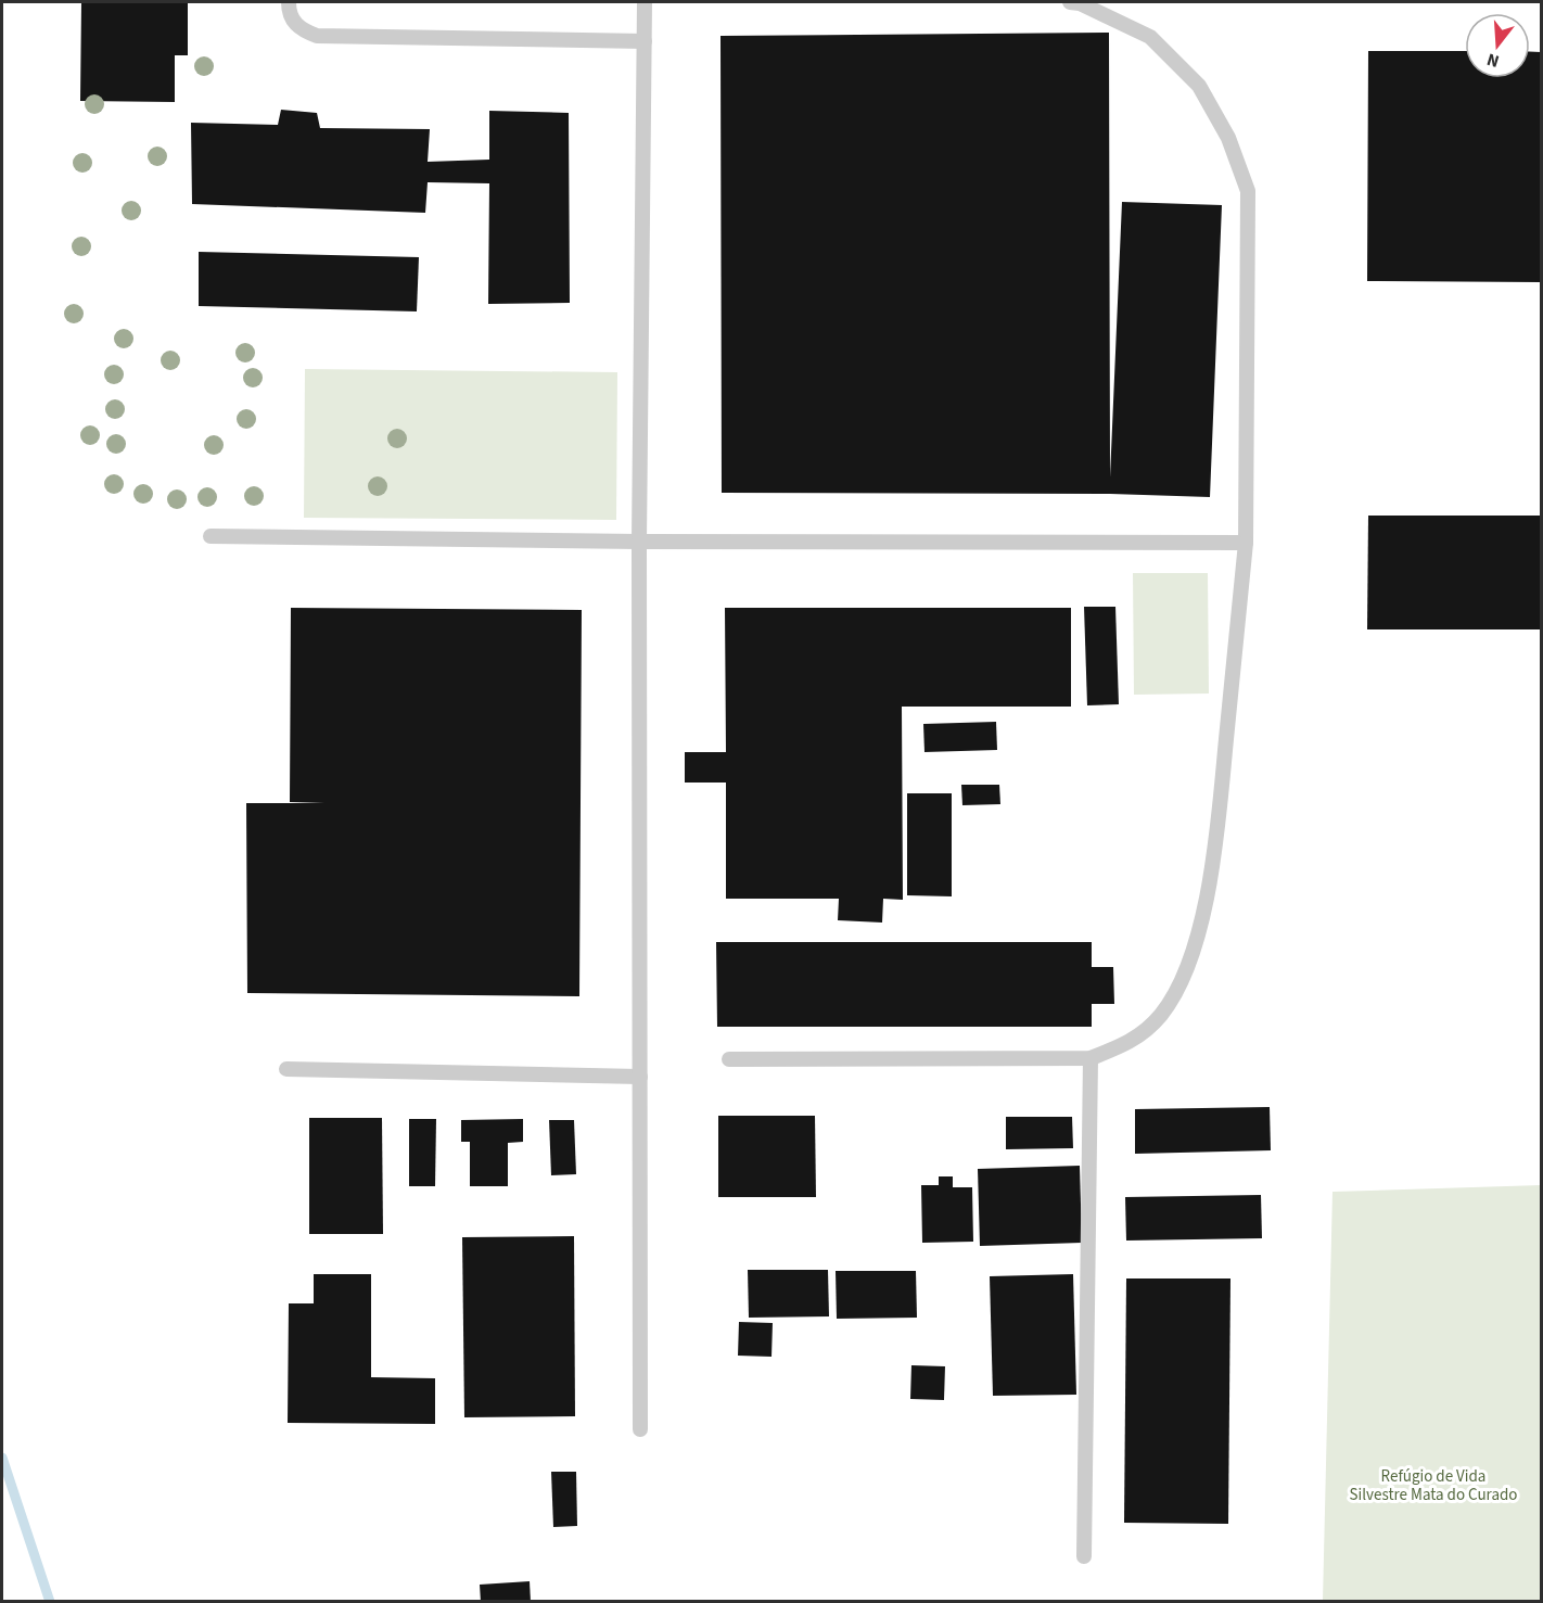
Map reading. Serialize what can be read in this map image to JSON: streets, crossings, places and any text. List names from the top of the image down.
{
  "parks": ["Refúgio de Vida Silvestre Mata do Curado"],
  "north": "bottom"
}
